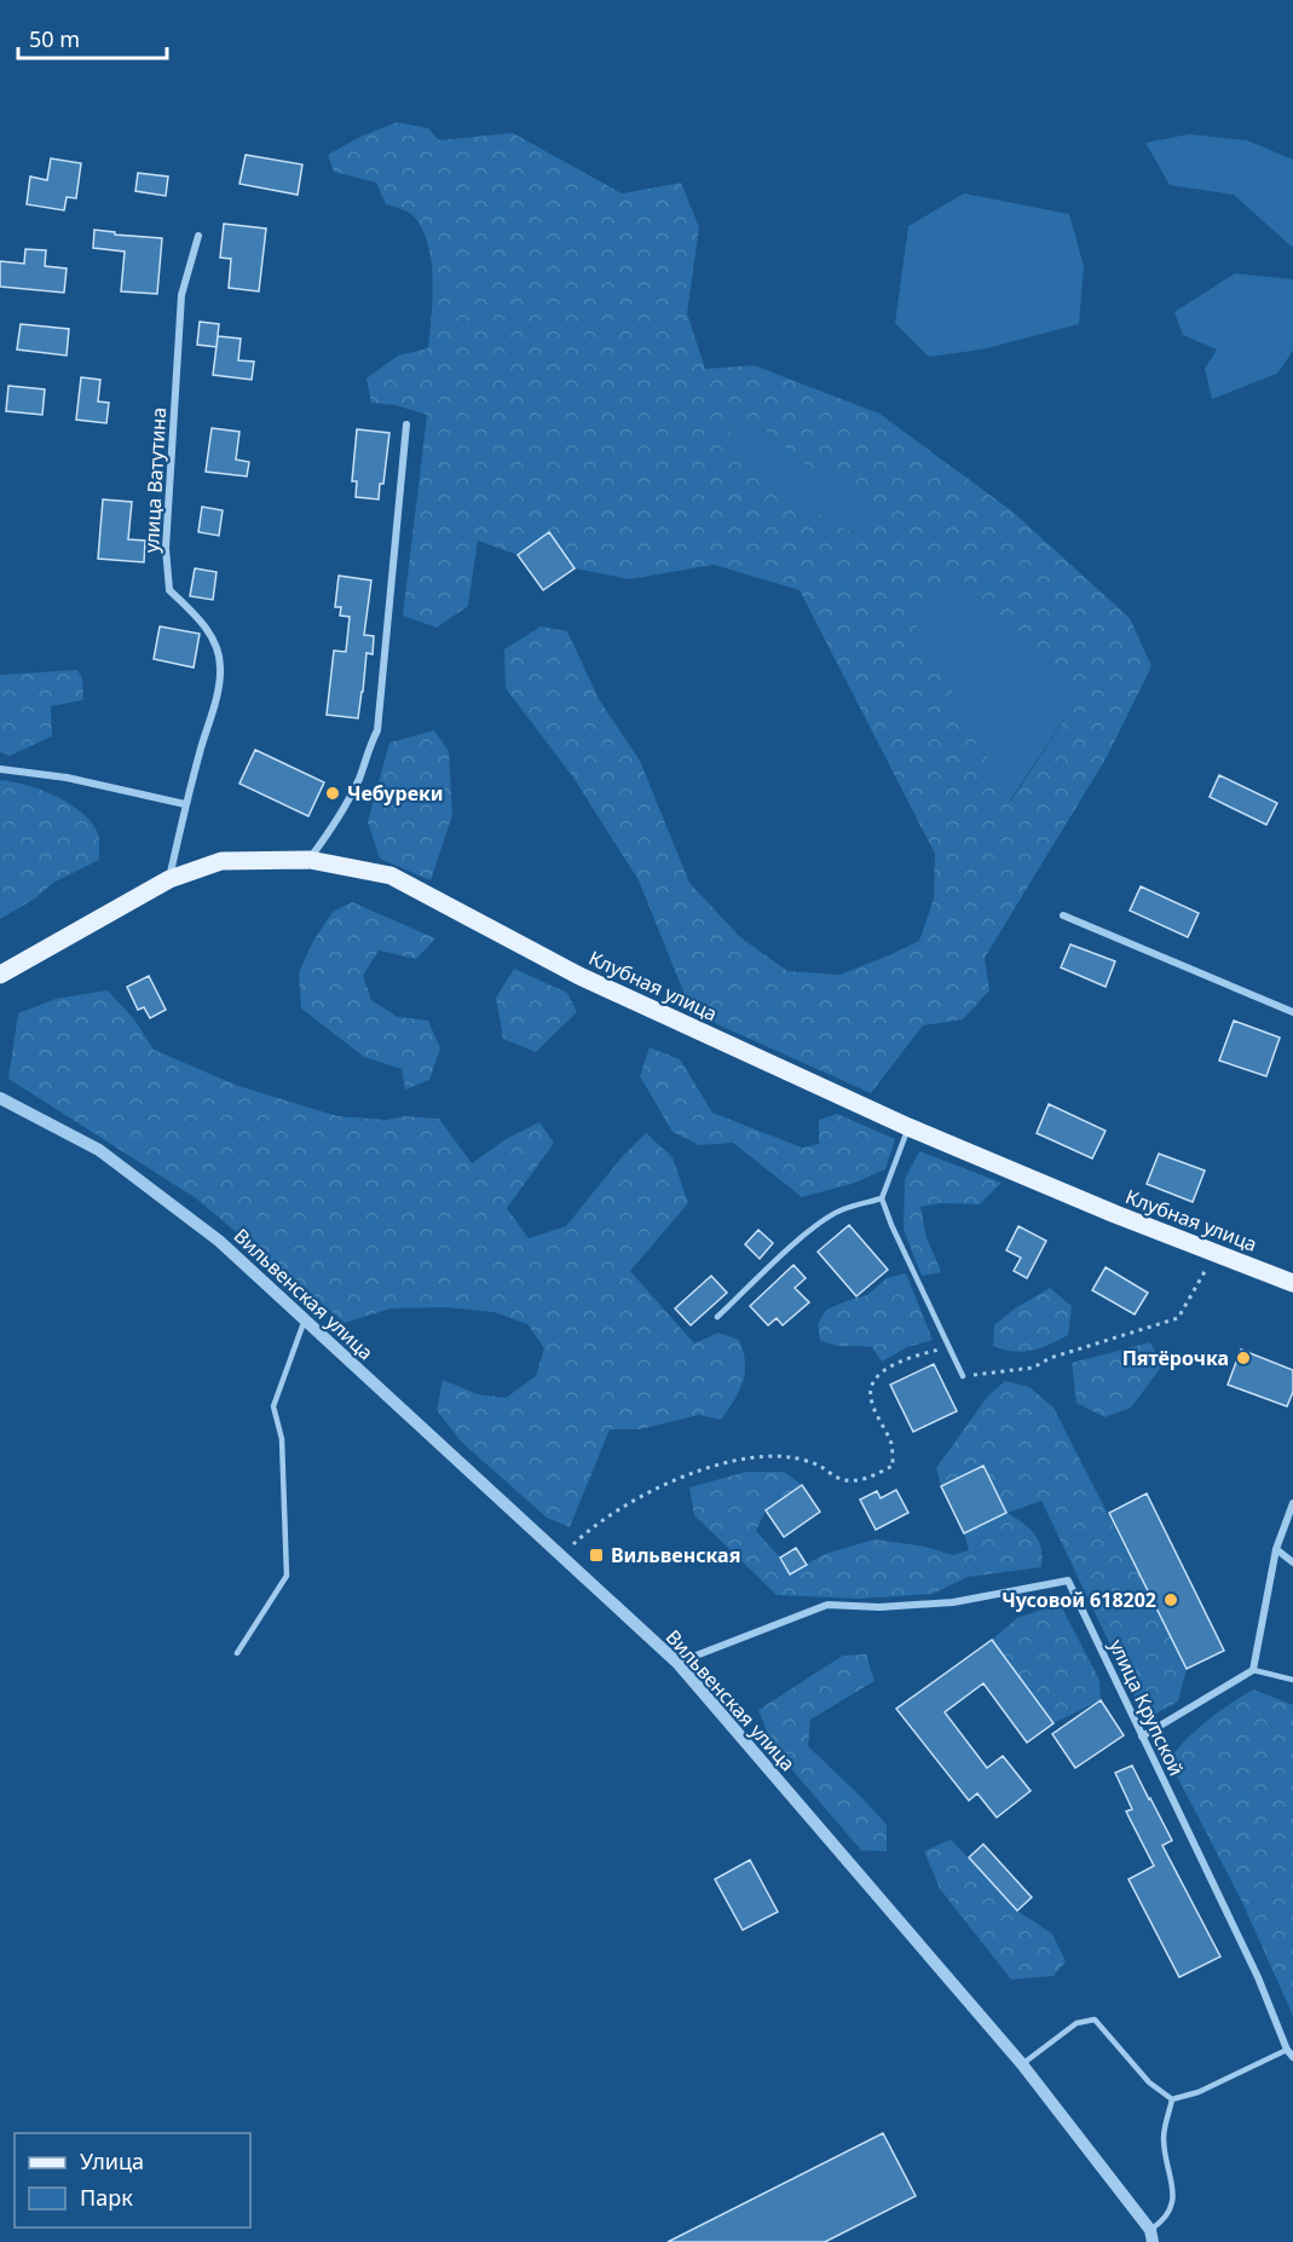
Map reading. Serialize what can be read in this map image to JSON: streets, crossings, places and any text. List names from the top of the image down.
{
  "streets": {
    "main road": ["Клубная улица"],
    "street": ["улица Ватутина", "Вильвенская улица", "улица Крупской"]
  },
  "crossings": [
    ["улица Ватутина", "Клубная улица"],
    ["Вильвенская улица", "улица Крупской"]
  ],
  "places": {
    "other": ["Чебуреки", "Пятёрочка", "Чусовой 618202"],
    "transit": ["Вильвенская"]
  },
  "legend": ["Улица", "Парк"],
  "scale_bar": "50 m"
}
